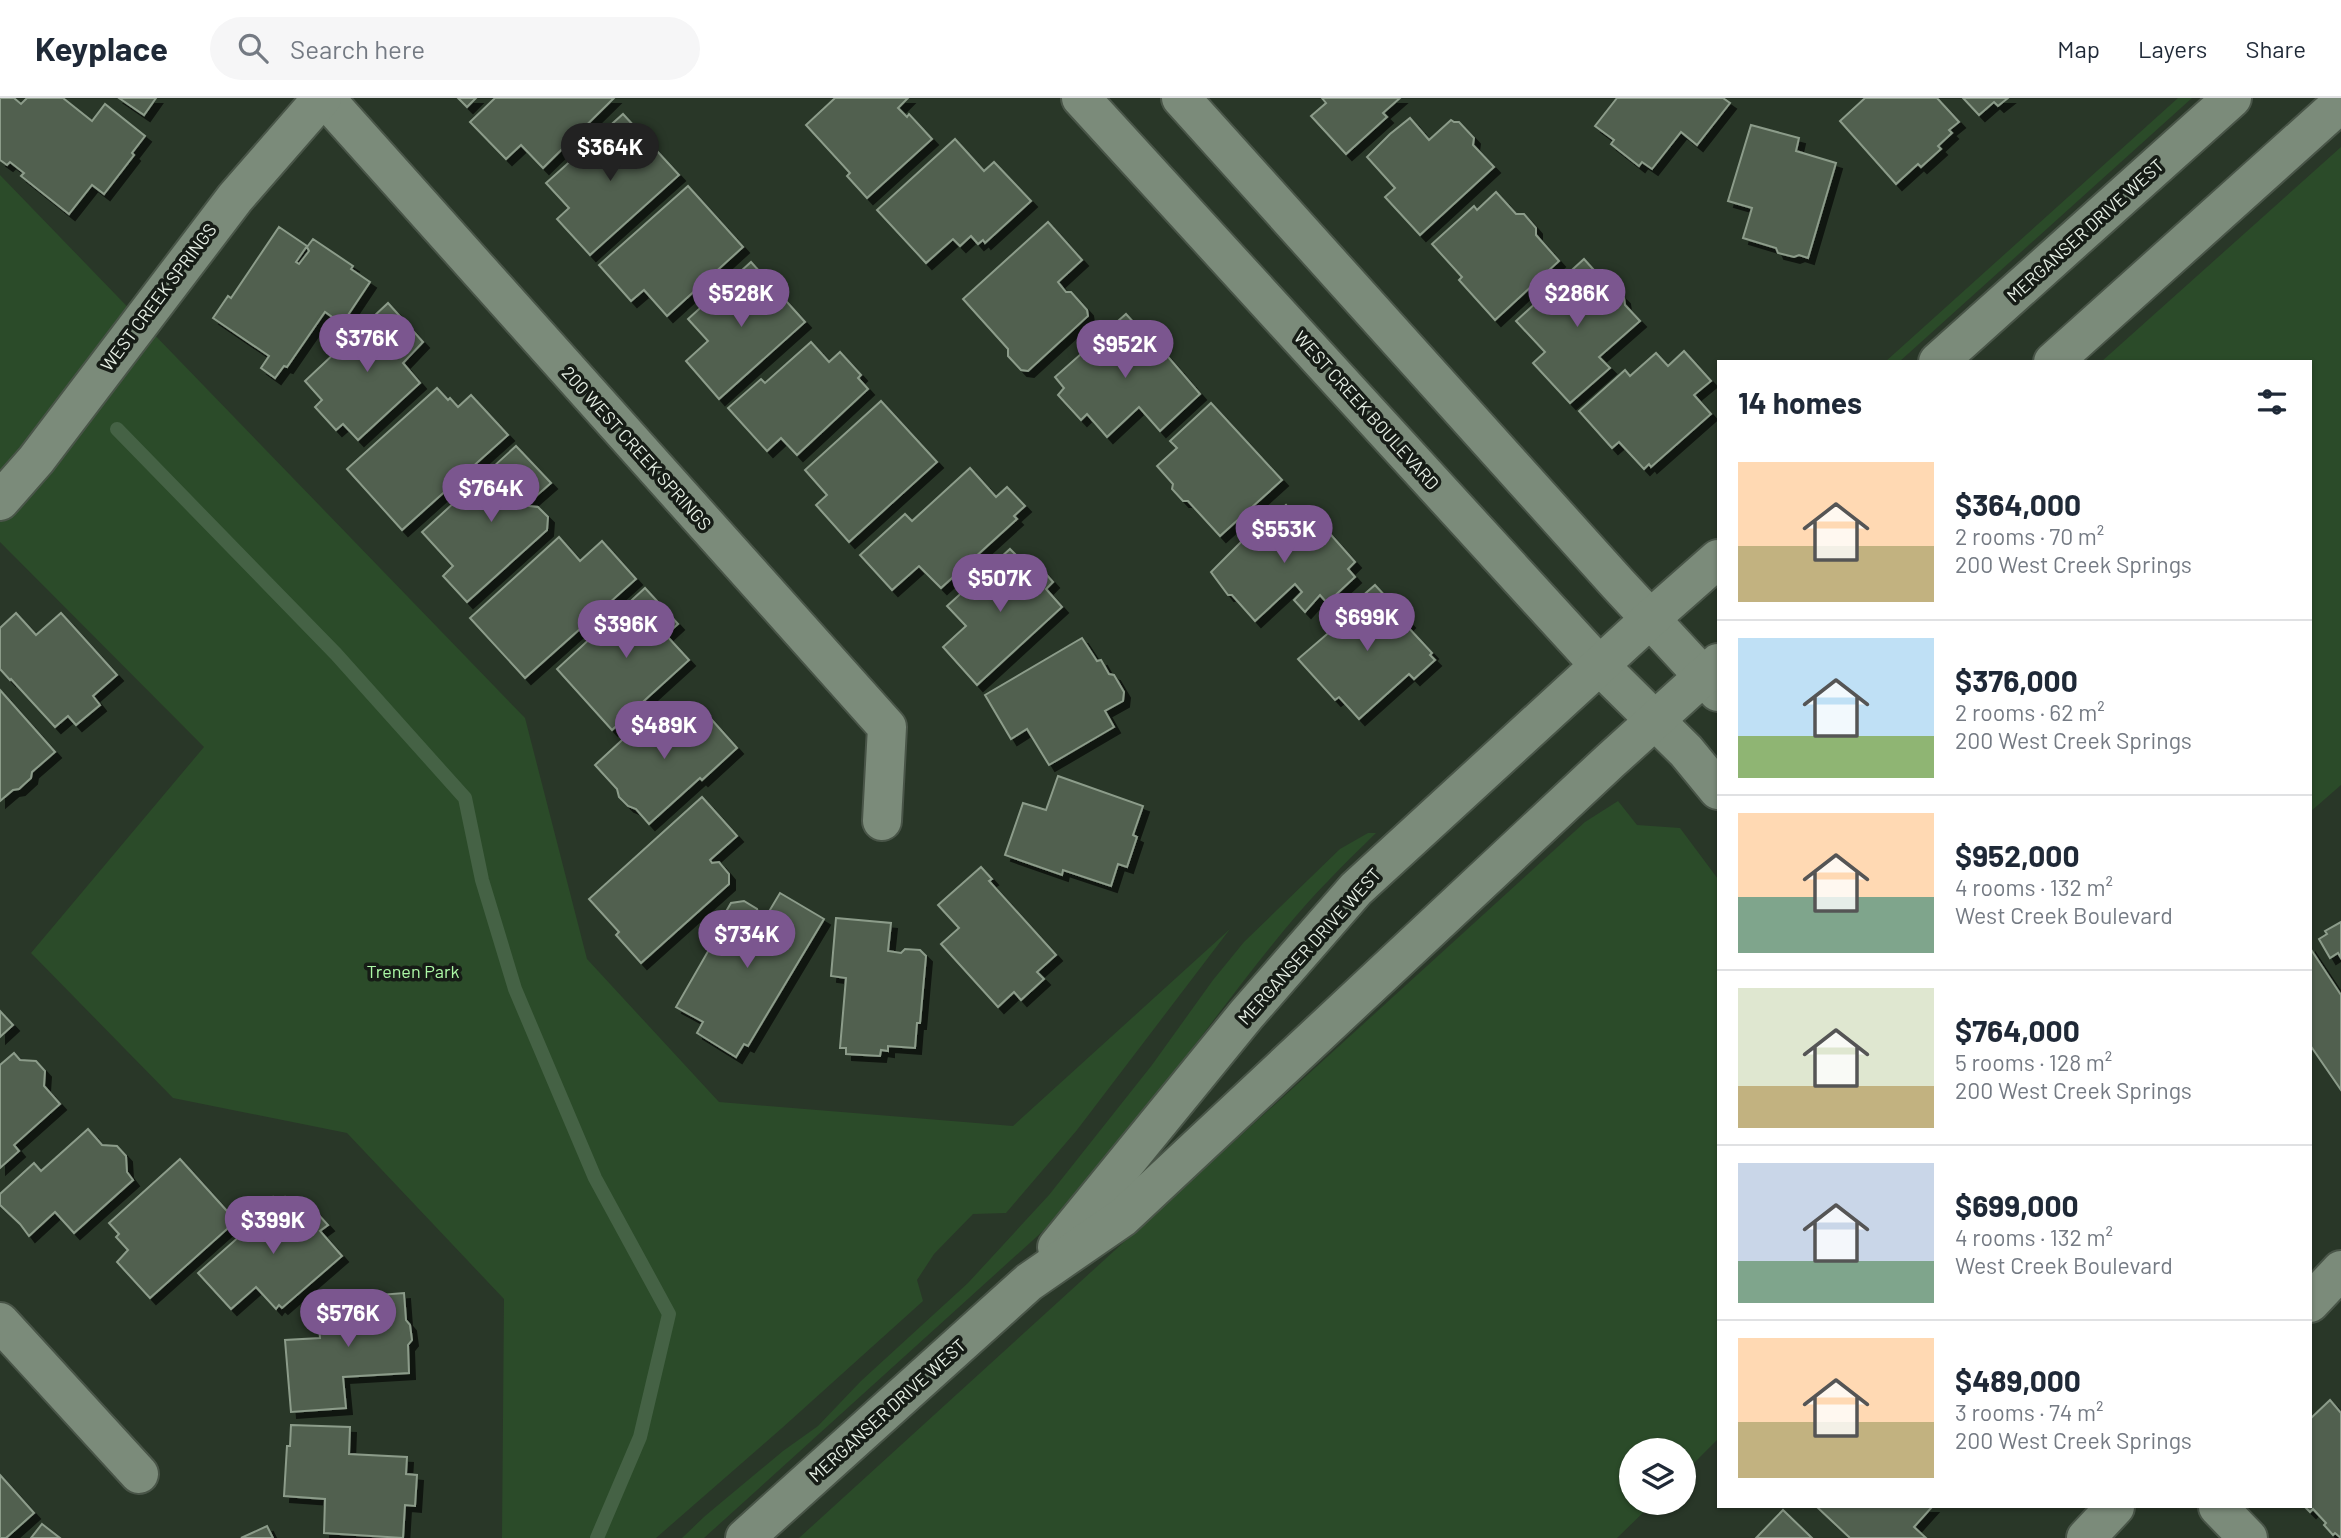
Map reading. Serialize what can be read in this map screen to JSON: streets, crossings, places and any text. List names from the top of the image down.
{
  "streets": {
    "street": [
      "MERGANSER DRIVE WEST",
      "WEST CREEK SPRINGS",
      "WEST CREEK BOULEVARD",
      "200 WEST CREEK SPRINGS"
    ]
  },
  "crossings": [
    ["MERGANSER DRIVE WEST", "WEST CREEK BOULEVARD"],
    ["WEST CREEK SPRINGS", "200 WEST CREEK SPRINGS"]
  ],
  "parks": ["Trenen Park"],
  "page": {
    "header": "Keyplace",
    "search": "Search here",
    "nav": ["Map", "Layers", "Share"],
    "price": [
      "$364K",
      "$528K",
      "$286K",
      "$376K",
      "$952K",
      "$764K",
      "$553K",
      "$507K",
      "$699K",
      "$396K",
      "$489K",
      "$734K",
      "$399K",
      "$576K"
    ],
    "heading": "14 homes",
    "list": [
      {
        "name": "$364,000",
        "note": "2 rooms · 70 m² · 200 West Creek Springs"
      },
      {
        "name": "$376,000",
        "note": "2 rooms · 62 m² · 200 West Creek Springs"
      },
      {
        "name": "$952,000",
        "note": "4 rooms · 132 m² · West Creek Boulevard"
      },
      {
        "name": "$764,000",
        "note": "5 rooms · 128 m² · 200 West Creek Springs"
      },
      {
        "name": "$699,000",
        "note": "4 rooms · 132 m² · West Creek Boulevard"
      },
      {
        "name": "$489,000",
        "note": "3 rooms · 74 m² · 200 West Creek Springs"
      }
    ]
  }
}
